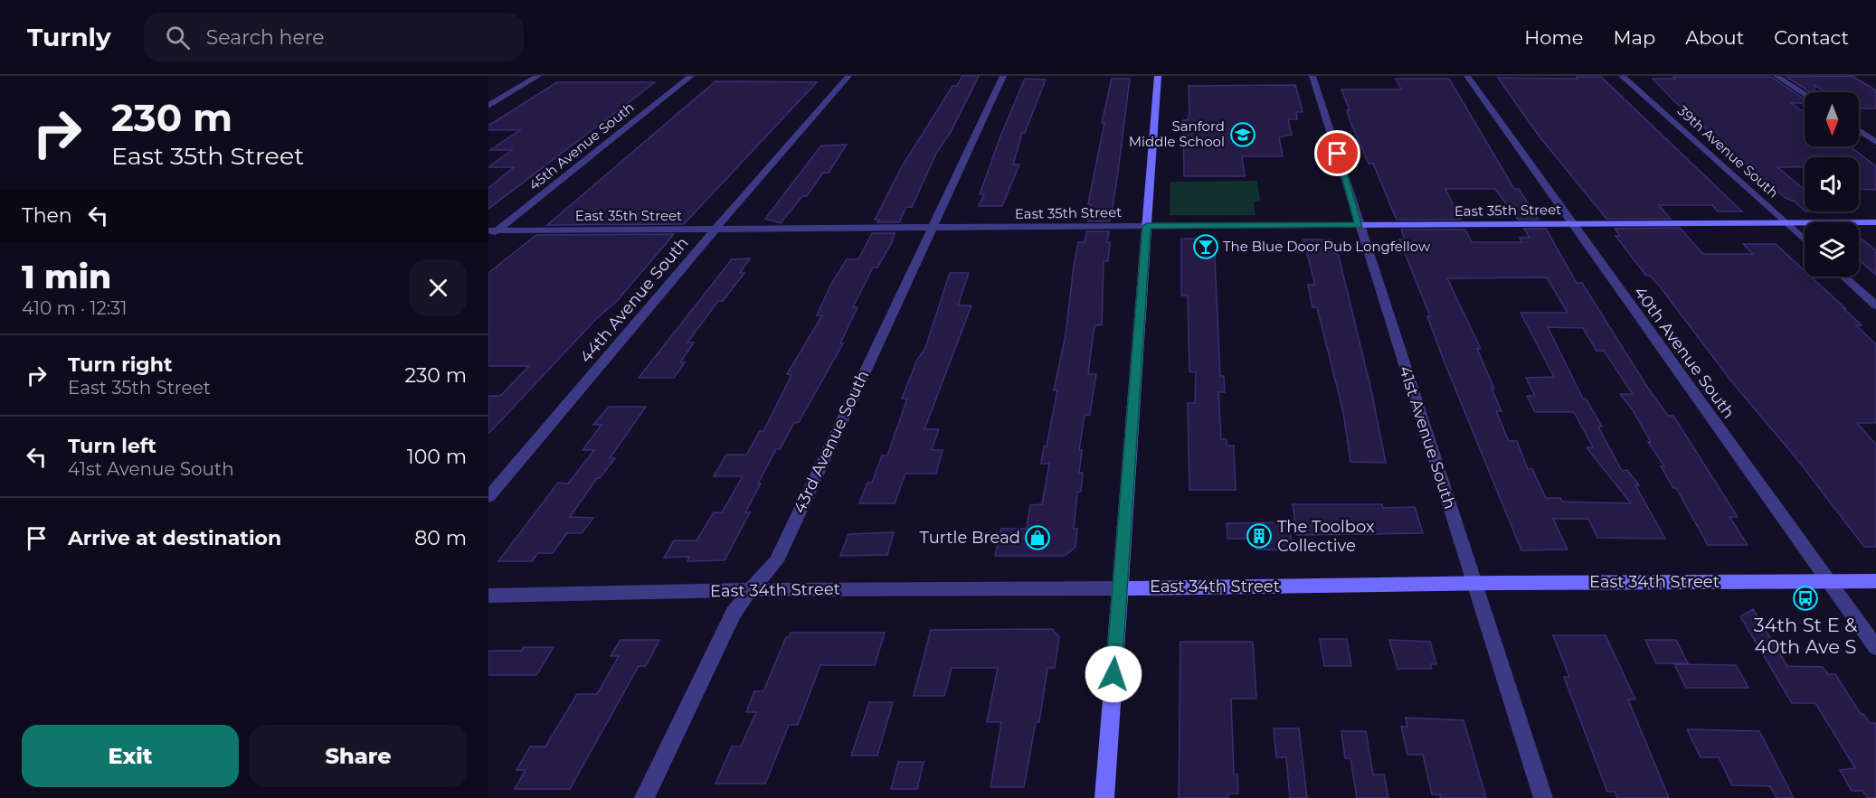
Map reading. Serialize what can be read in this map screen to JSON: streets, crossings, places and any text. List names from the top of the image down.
{
  "streets": {
    "street": [
      "45th Avenue South",
      "39th Avenue South",
      "East 35th Street",
      "44th Avenue South",
      "40th Avenue South",
      "41st Avenue South",
      "43rd Avenue South",
      "East 34th Street"
    ]
  },
  "crossings": [
    ["45th Avenue South", "East 35th Street"],
    ["39th Avenue South", "East 35th Street"],
    ["East 35th Street", "44th Avenue South"],
    ["East 35th Street", "40th Avenue South"],
    ["East 35th Street", "41st Avenue South"],
    ["East 35th Street", "43rd Avenue South"],
    ["40th Avenue South", "East 34th Street"],
    ["41st Avenue South", "East 34th Street"],
    ["43rd Avenue South", "East 34th Street"]
  ],
  "places": {
    "school or university": ["Sanford Middle School"],
    "bar": ["The Blue Door Pub Longfellow"],
    "building": ["The Toolbox Collective"],
    "shop": ["Turtle Bread"],
    "bus stop": ["34th St E & 40th Ave S"]
  },
  "north": "bottom",
  "page": {
    "header": "Turnly",
    "search": "Search here",
    "nav": [
      "Home",
      "Map",
      "About",
      "Contact"
    ],
    "turn": ["230 m", "East 35th Street"],
    "then": "Then",
    "heading": ["1 min", "410 m · 12:31"],
    "list": [
      {
        "name": "Turn right",
        "note": "East 35th Street",
        "value": "230 m"
      },
      {
        "name": "Turn left",
        "note": "41st Avenue South",
        "value": "100 m"
      },
      {
        "name": "Arrive at destination",
        "value": "80 m"
      }
    ],
    "buttons": ["Exit", "Share"]
  }
}
